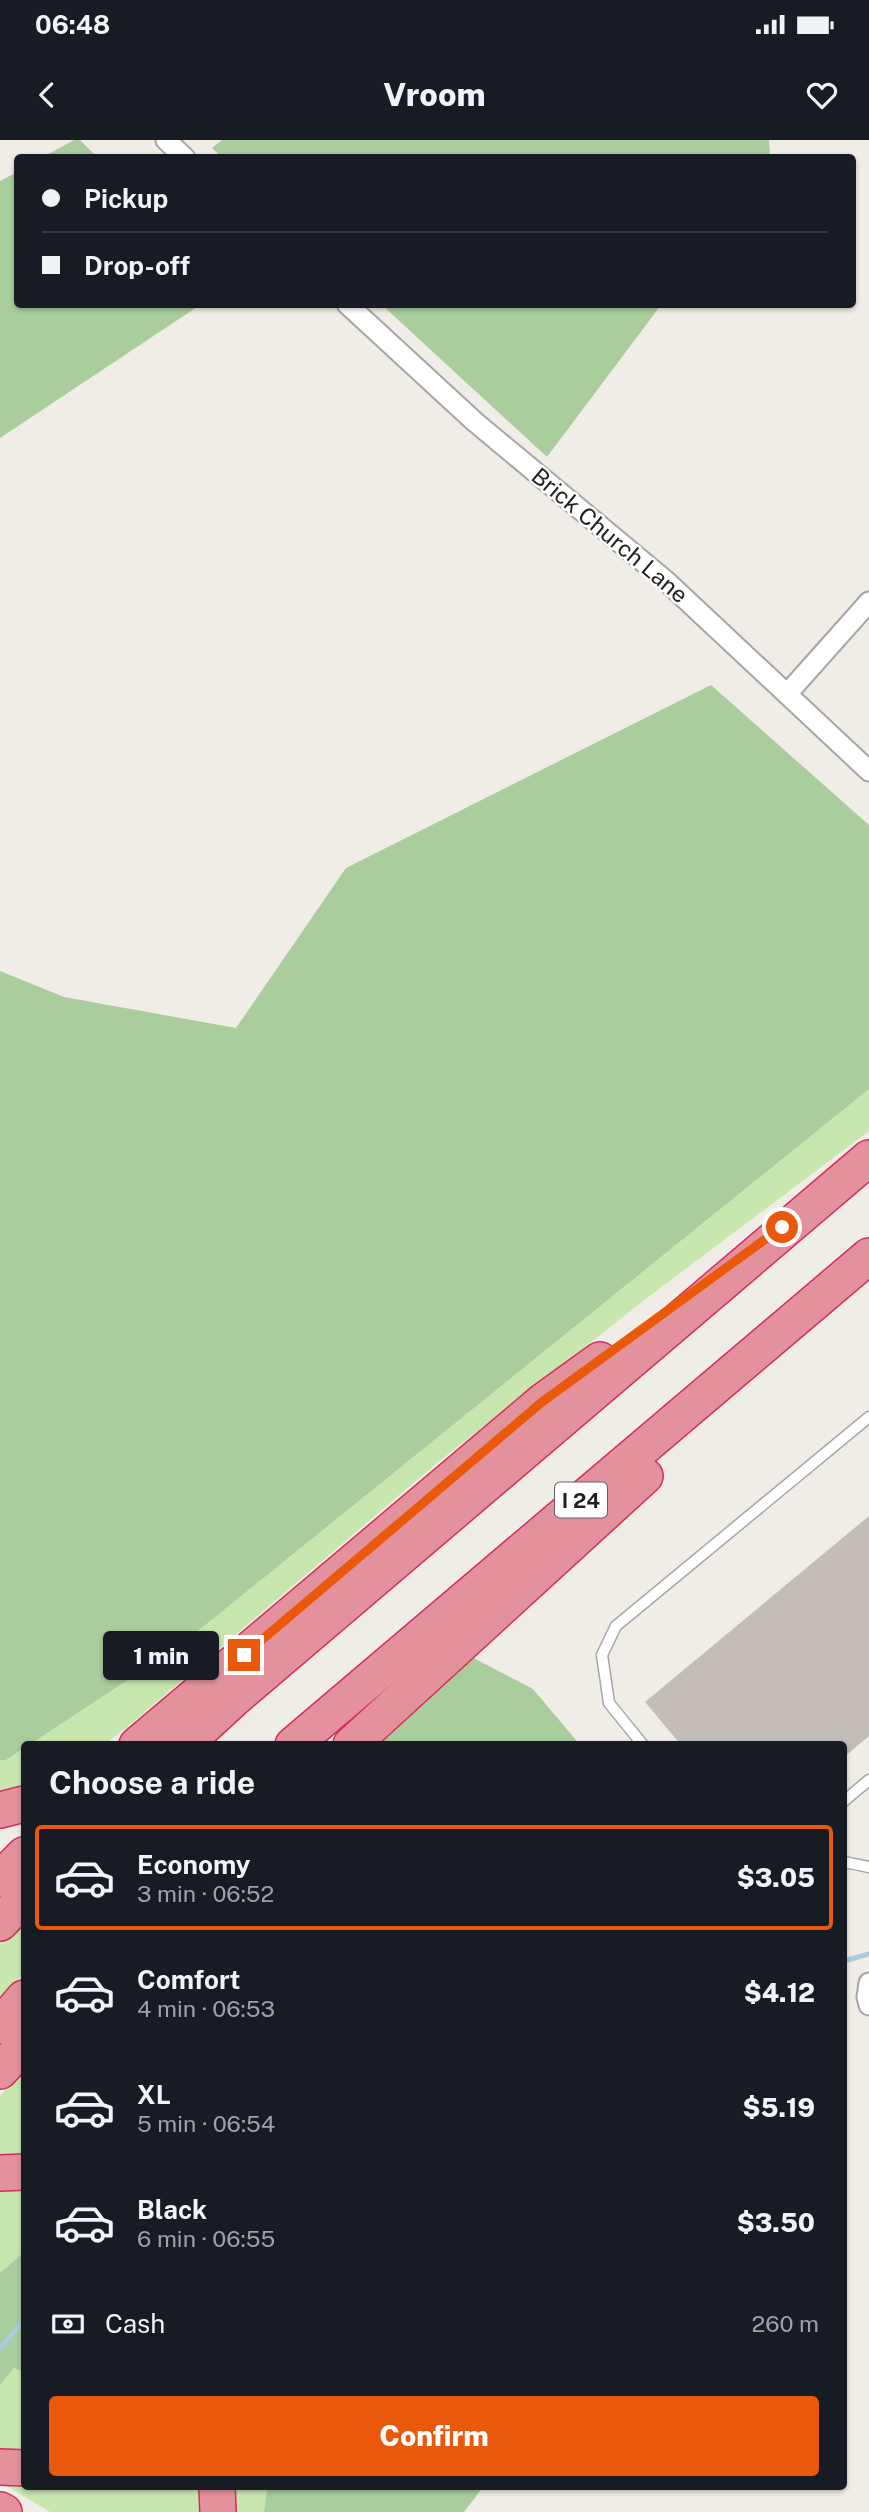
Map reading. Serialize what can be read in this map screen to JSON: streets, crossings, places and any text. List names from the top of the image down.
{
  "streets": {
    "highway": ["I 24"],
    "street": ["Brick Church Lane"]
  },
  "page": {
    "status": "06:48",
    "header": "Vroom",
    "banner": ["Pickup", "Drop-off"],
    "bubble": "1 min",
    "heading": "Choose a ride",
    "list": [
      {
        "name": "Economy",
        "note": "3 min · 06:52",
        "value": "$3.05"
      },
      {
        "name": "Comfort",
        "note": "4 min · 06:53",
        "value": "$4.12"
      },
      {
        "name": "XL",
        "note": "5 min · 06:54",
        "value": "$5.19"
      },
      {
        "name": "Black",
        "note": "6 min · 06:55",
        "value": "$3.50"
      }
    ],
    "pay": ["Cash", "260 m"],
    "buttons": "Confirm"
  }
}
